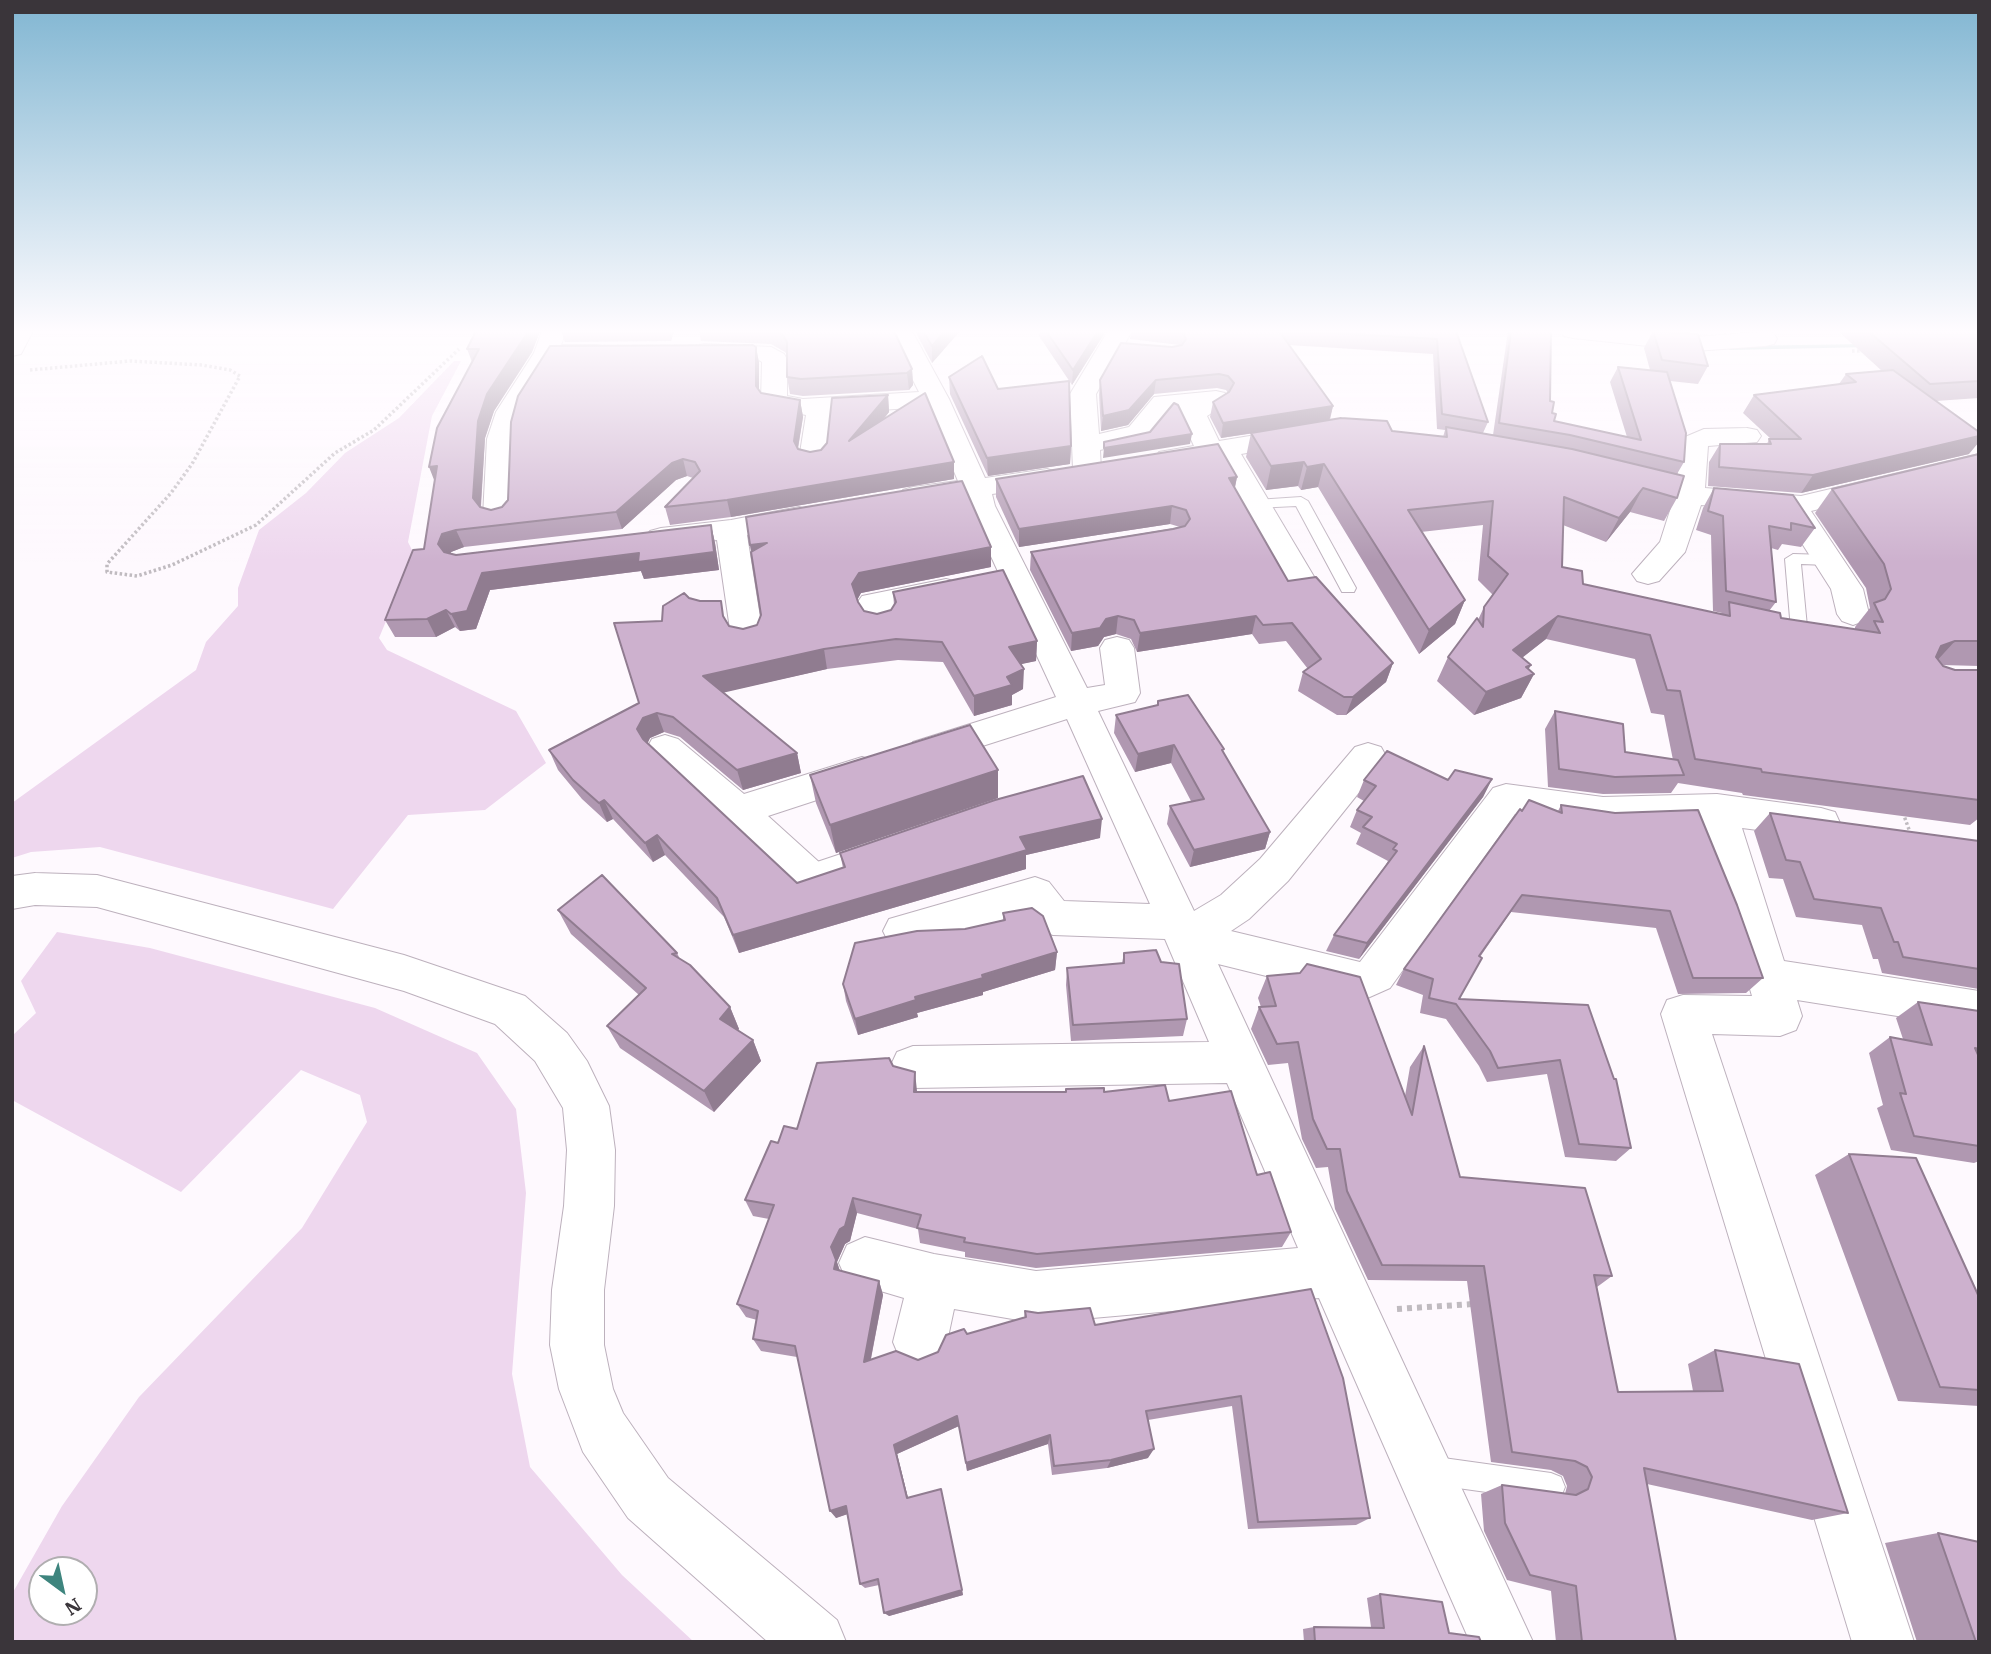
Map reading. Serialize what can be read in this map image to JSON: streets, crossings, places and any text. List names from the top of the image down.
{
  "north": "bottom right"
}
